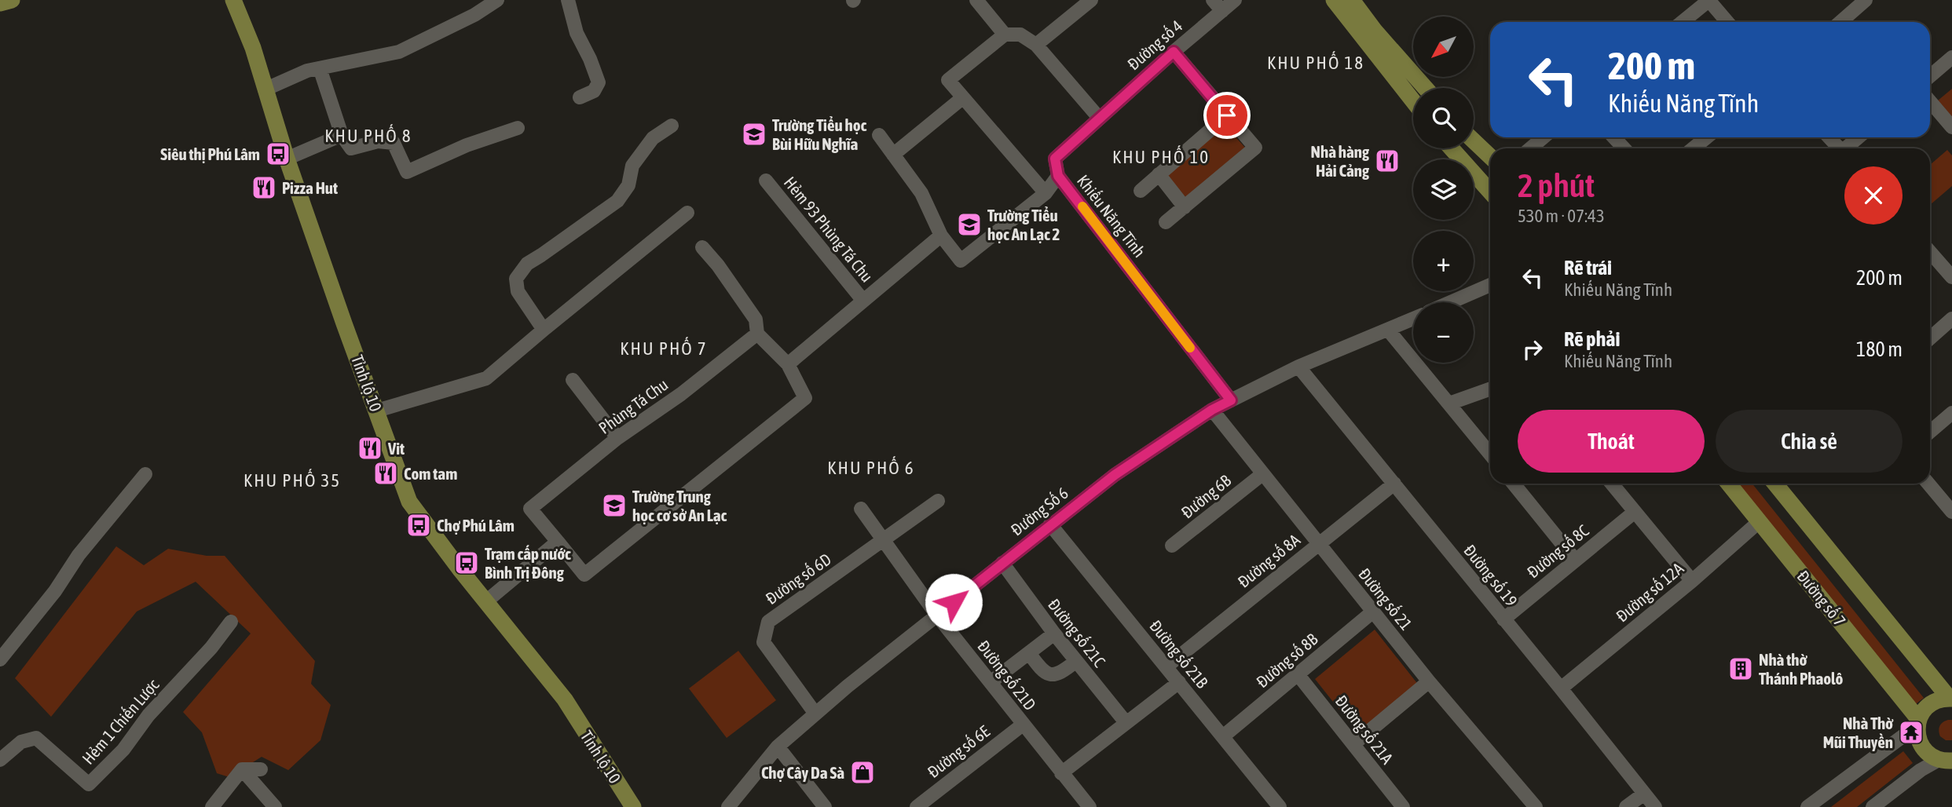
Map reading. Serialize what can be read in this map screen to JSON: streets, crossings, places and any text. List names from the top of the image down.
{
  "streets": {
    "main road": ["Tỉnh lộ 10", "Đường số 7"],
    "street": [
      "Đường số 4",
      "Khiếu Năng Tĩnh",
      "Hẻm 93 Phùng Tá Chu",
      "Phùng Tá Chu",
      "Đường 6B",
      "Đường Số 6",
      "Đường số 8C",
      "Đường số 8A",
      "Đường số 19",
      "Đường số 6D",
      "Đường số 12A",
      "Đường số 21",
      "Đường số 21C",
      "Đường số 21B",
      "Đường số 8B",
      "Đường số 21D",
      "Hẻm 1 Chiến Lược",
      "Đường số 21A",
      "Đường số 6E"
    ]
  },
  "crossings": [
    ["Đường số 4", "Khiếu Năng Tĩnh"],
    ["Khiếu Năng Tĩnh", "Đường Số 6"],
    ["Đường 6B", "Đường số 21"],
    ["Đường Số 6", "Đường số 19"],
    ["Đường Số 6", "Đường số 6D"],
    ["Đường Số 6", "Đường số 21"],
    ["Đường Số 6", "Đường số 21C"],
    ["Đường Số 6", "Đường số 21B"],
    ["Đường Số 6", "Đường số 21D"],
    ["Đường số 8C", "Đường số 19"],
    ["Đường số 8A", "Đường số 19"],
    ["Đường số 8A", "Đường số 21"],
    ["Đường số 8A", "Đường số 21B"],
    ["Đường số 19", "Đường số 12A"],
    ["Đường số 6D", "Đường số 21D"],
    ["Đường số 12A", "Đường số 7"],
    ["Đường số 21", "Đường số 8B"],
    ["Đường số 21B", "Đường số 8B"],
    ["Đường số 8B", "Đường số 21A"],
    ["Đường số 21D", "Đường số 6E"]
  ],
  "districts": [
    "KHU PHỐ 18",
    "KHU PHỐ 8",
    "KHU PHỐ 10",
    "KHU PHỐ 7",
    "KHU PHỐ 6",
    "KHU PHỐ 35"
  ],
  "places": {
    "school or university": ["Trường Tiểu học Bùi Hữu Nghĩa", "Trường Tiểu học An Lạc 2", "Trường Trung học cơ sở An Lạc"],
    "bus stop": ["Siêu thị Phú Lâm", "Chợ Phú Lâm", "Trạm cấp nước Bình Trị Đông"],
    "restaurant": [
      "Nhà hàng Hải Cảng",
      "Pizza Hut",
      "Vit",
      "Com tam"
    ],
    "building": ["Nhà thờ Thánh Phaolô"],
    "temple": ["Nhà Thờ Mũi Thuyền"],
    "shop": ["Chợ Cây Da Sà"]
  },
  "north": "bottom left",
  "page": {
    "map_buttons": ["+", "−"],
    "turn": ["200 m", "Khiếu Năng Tĩnh"],
    "heading": ["2 phút", "530 m · 07:43"],
    "list": [
      {
        "name": "Rẽ trái",
        "note": "Khiếu Năng Tĩnh",
        "value": "200 m"
      },
      {
        "name": "Rẽ phải",
        "note": "Khiếu Năng Tĩnh",
        "value": "180 m"
      }
    ],
    "buttons": ["Thoát", "Chia sẻ"]
  }
}
